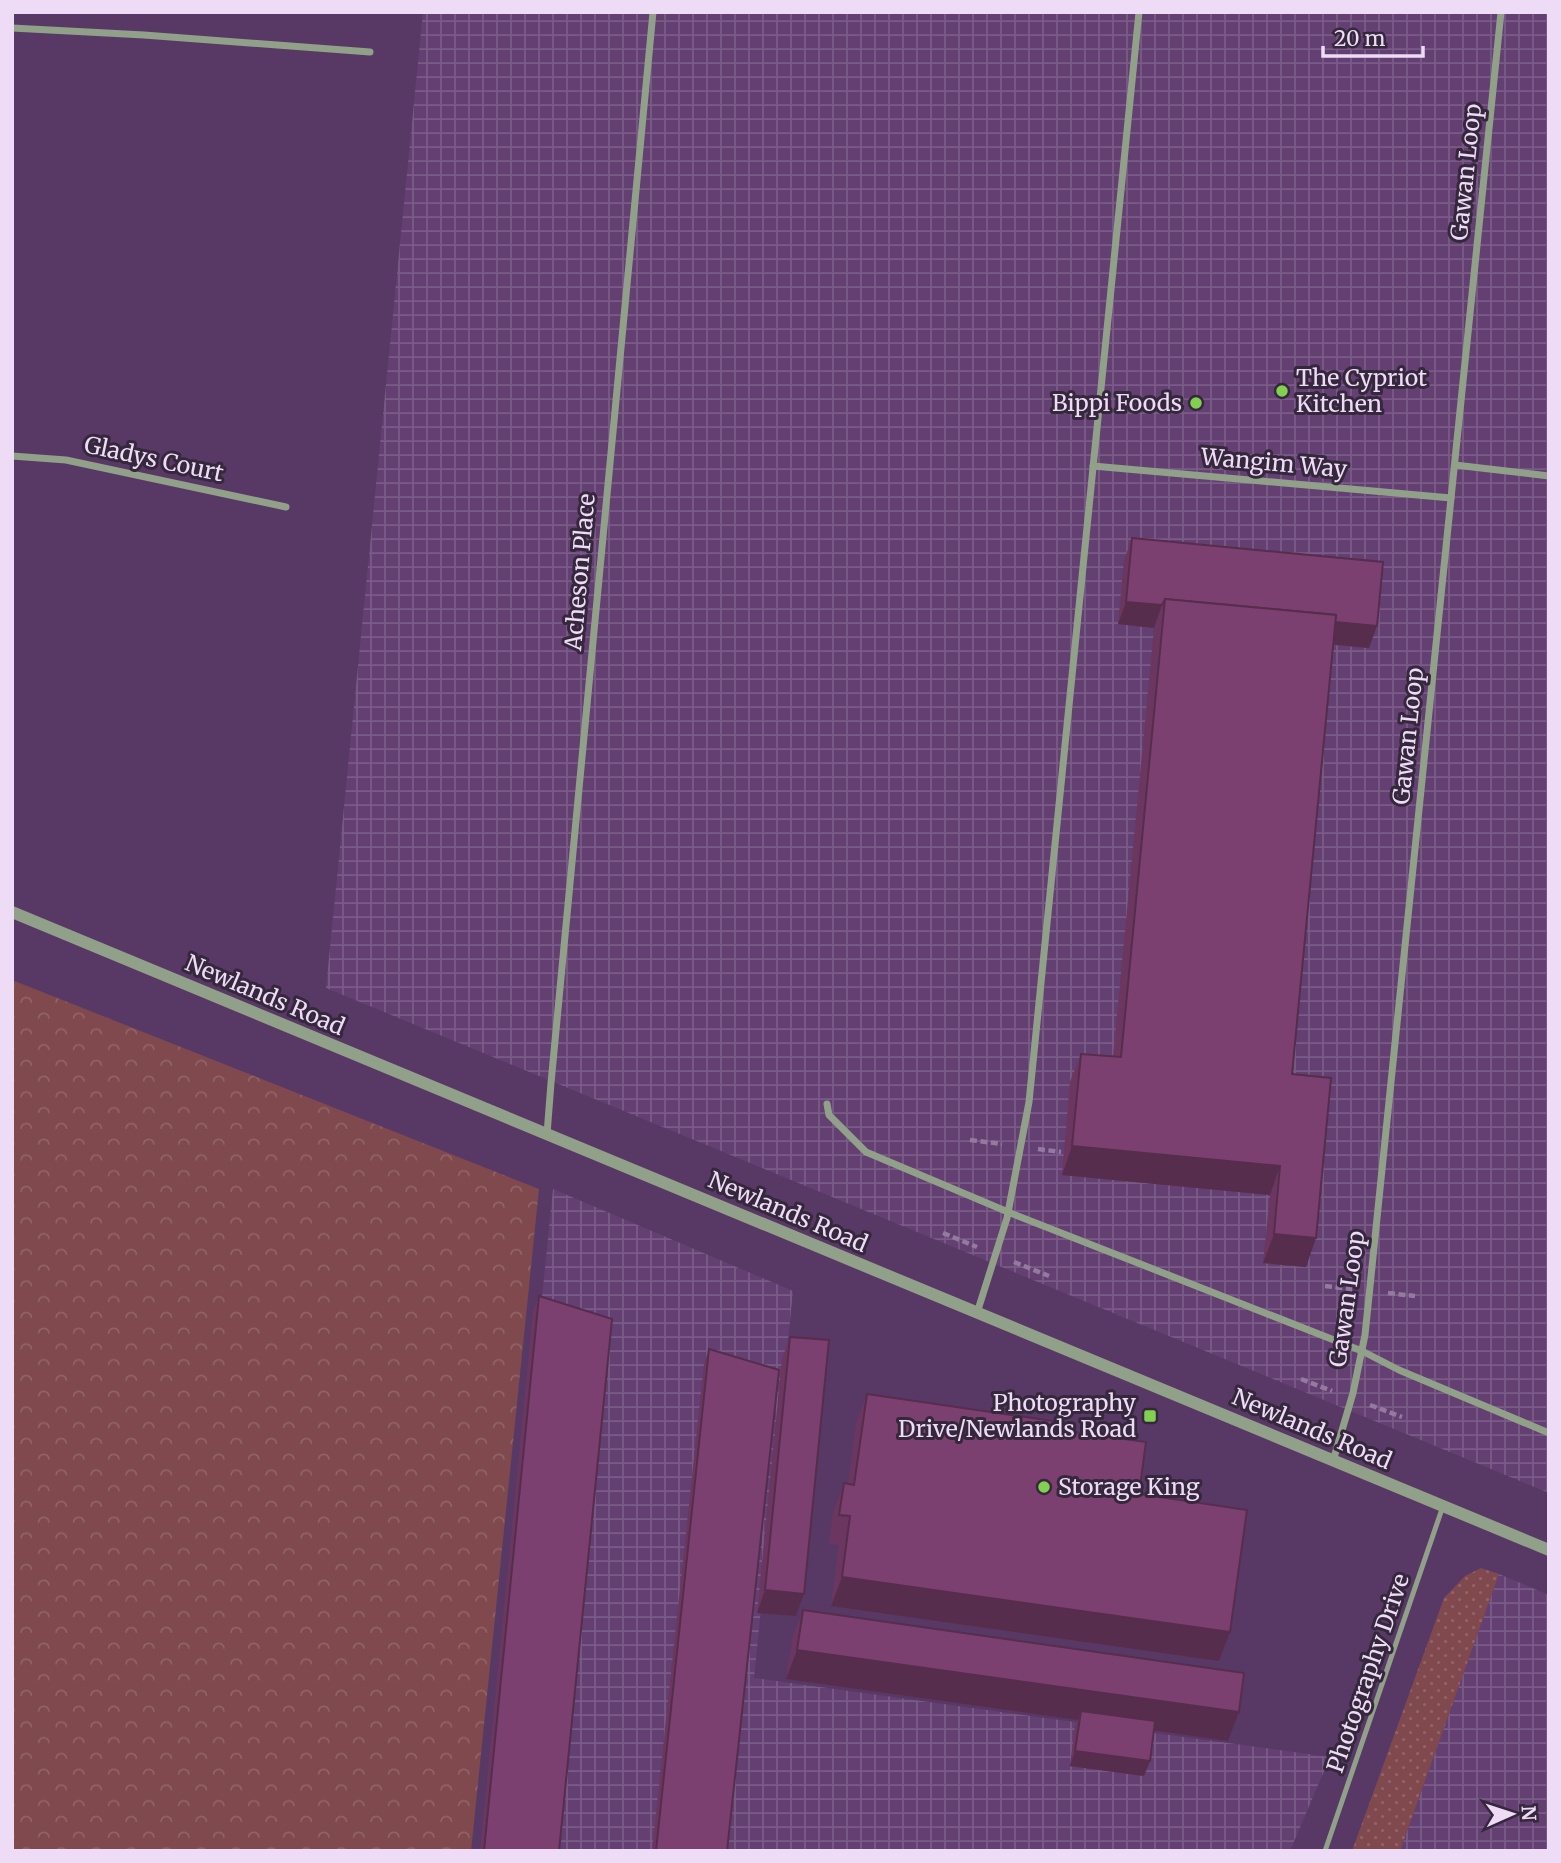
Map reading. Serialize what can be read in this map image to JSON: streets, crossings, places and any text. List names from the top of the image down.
{
  "streets": {
    "street": [
      "Gawan Loop",
      "Gladys Court",
      "Wangim Way",
      "Acheson Place",
      "Newlands Road"
    ],
    "lane": ["Photography Drive"]
  },
  "crossings": [
    ["Gawan Loop", "Wangim Way"],
    ["Gawan Loop", "Newlands Road"],
    ["Acheson Place", "Newlands Road"],
    ["Newlands Road", "Photography Drive"]
  ],
  "places": {
    "other": ["The Cypriot Kitchen", "Bippi Foods", "Storage King"],
    "transit": ["Photography Drive/Newlands Road"]
  },
  "scale_bar": "20 m",
  "north": "right"
}
